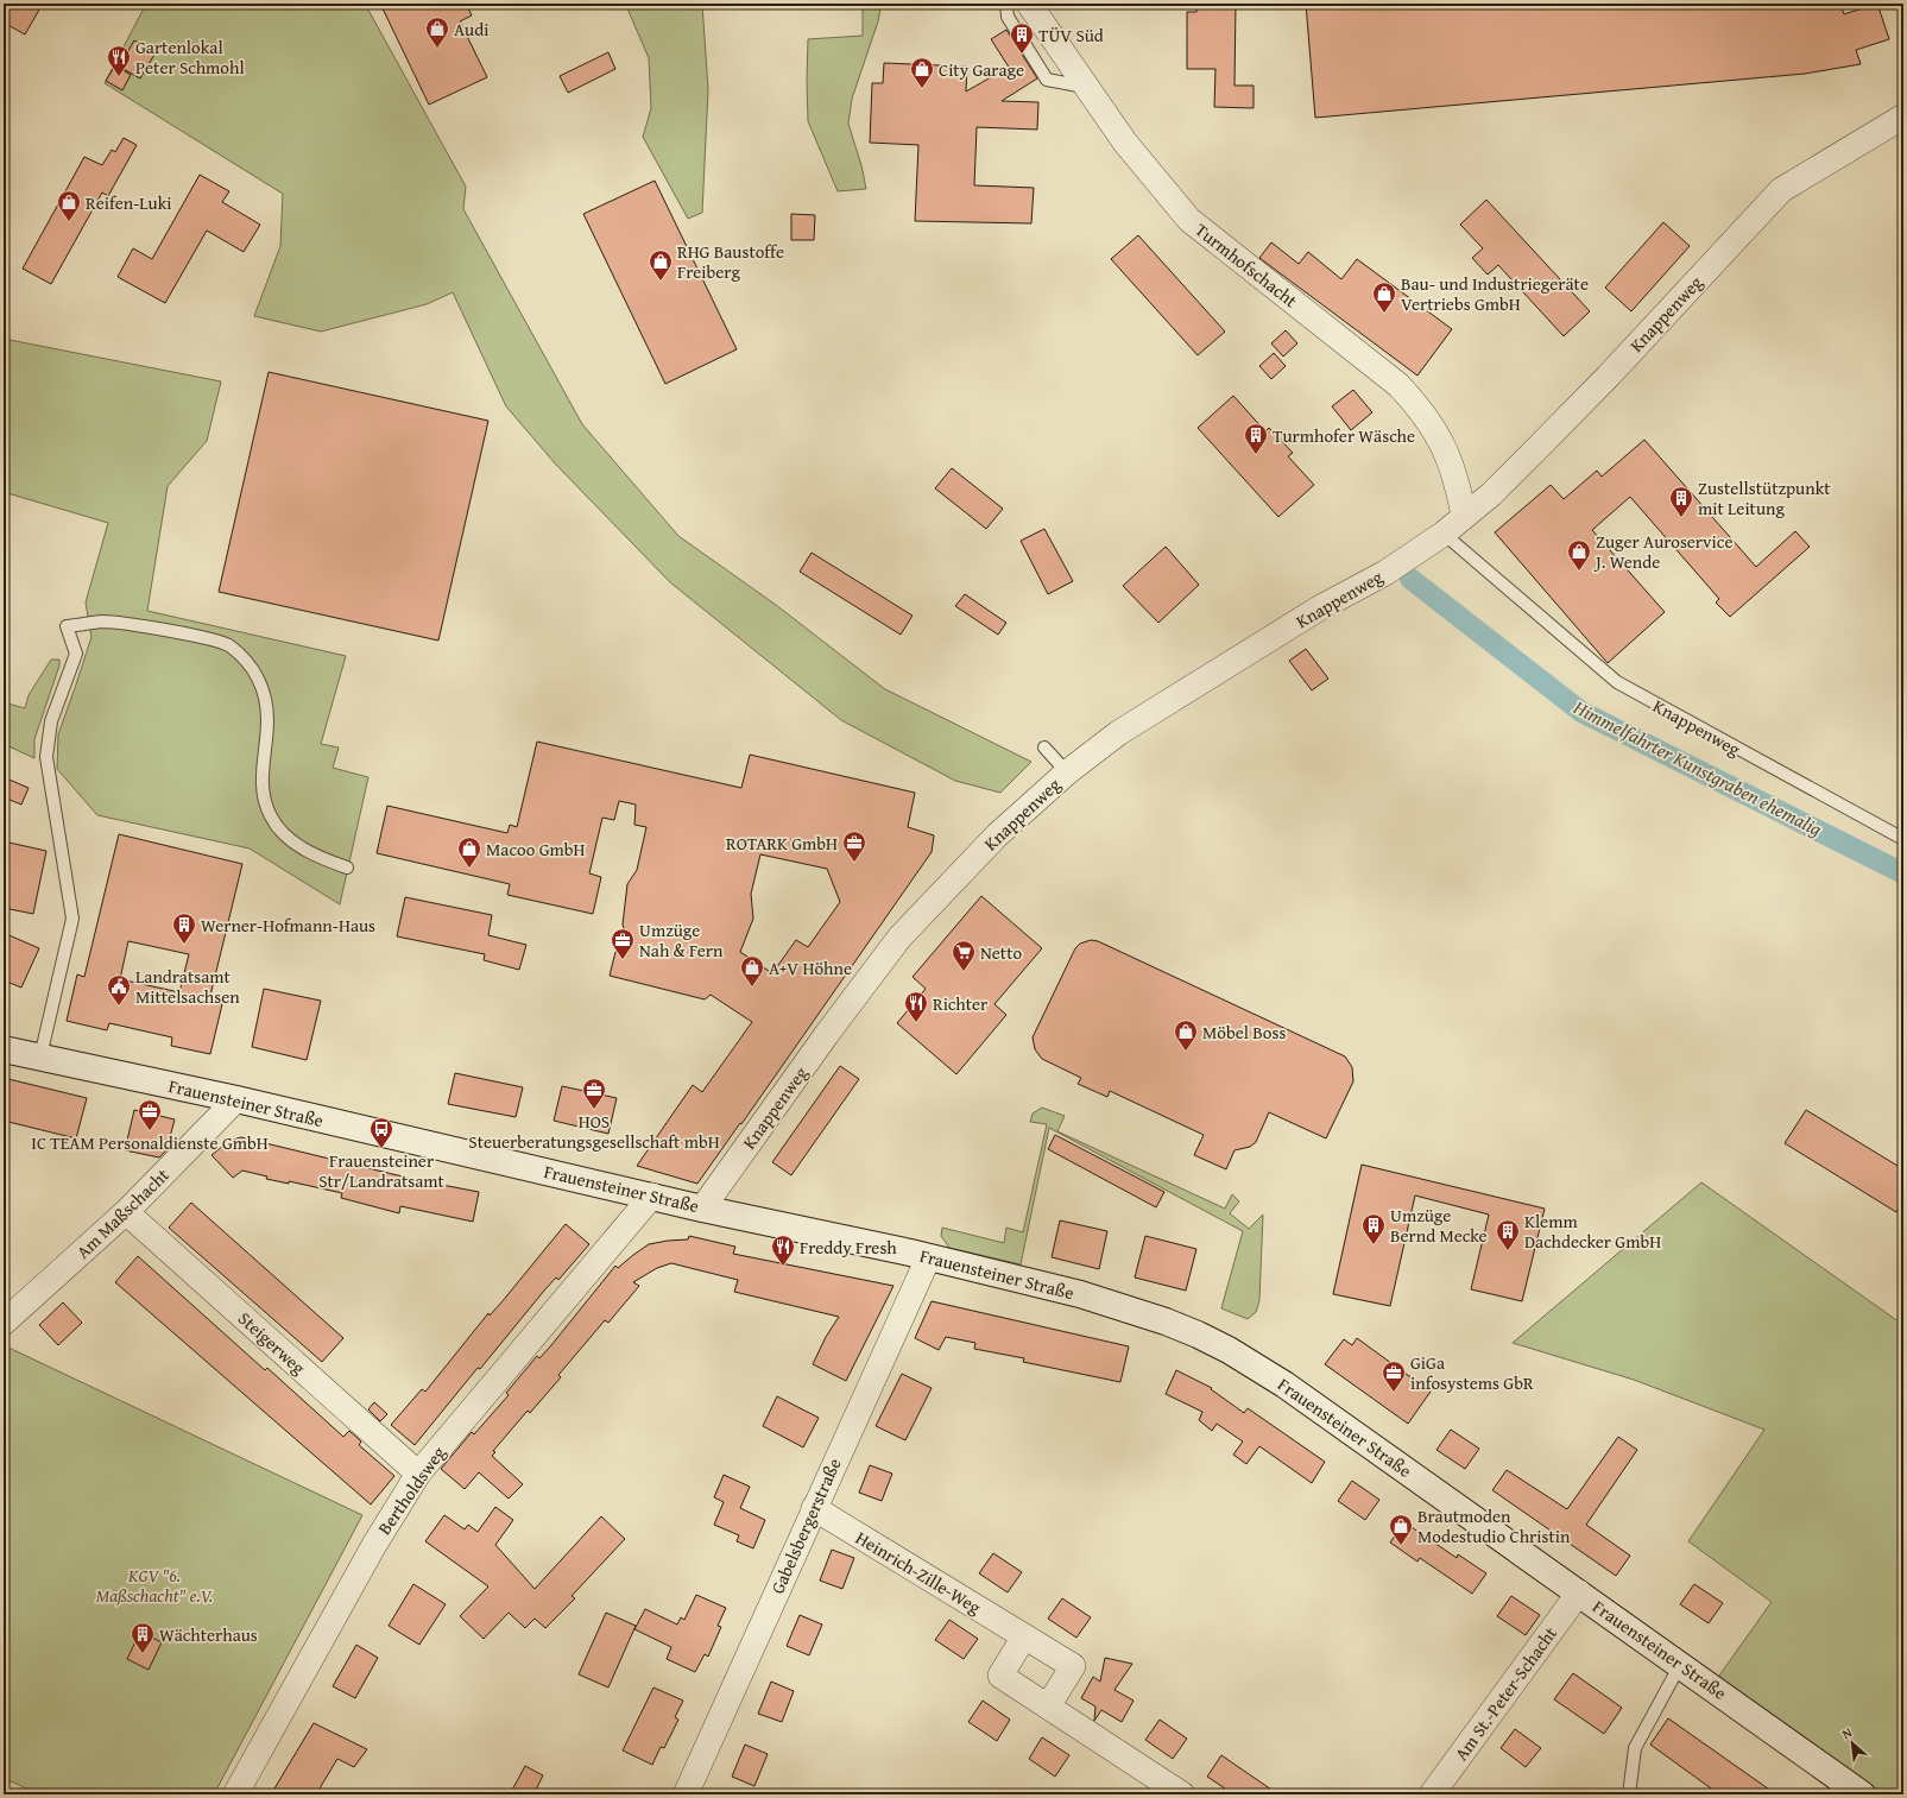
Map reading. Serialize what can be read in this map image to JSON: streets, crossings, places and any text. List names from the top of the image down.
{
  "streets": {
    "main road": ["Frauensteiner Straße"],
    "street": [
      "Turmhofschacht",
      "Knappenweg",
      "Am Maßschacht",
      "Steigerweg",
      "Bertholdsweg",
      "Gabelsbergerstraße",
      "Heinrich-Zille-Weg",
      "Am St.-Peter-Schacht"
    ]
  },
  "crossings": [
    ["Turmhofschacht", "Knappenweg"],
    ["Knappenweg", "Frauensteiner Straße"],
    ["Frauensteiner Straße", "Am Maßschacht"],
    ["Frauensteiner Straße", "Bertholdsweg"],
    ["Frauensteiner Straße", "Gabelsbergerstraße"],
    ["Frauensteiner Straße", "Am St.-Peter-Schacht"],
    ["Am Maßschacht", "Steigerweg"],
    ["Steigerweg", "Bertholdsweg"],
    ["Gabelsbergerstraße", "Heinrich-Zille-Weg"]
  ],
  "water": ["Himmelfahrter Kunstgraben ehemalig"],
  "parks": ["KGV \"6. Maßschacht\" e.V."],
  "places": {
    "shop": [
      "Audi",
      "City Garage",
      "Reifen-Luki",
      "RHG Baustoffe Freiberg",
      "Bau- und Industriegeräte Vertriebs GmbH",
      "Zuger Auroservice J. Wende",
      "Macoo GmbH",
      "A+V Höhne",
      "Möbel Boss",
      "Brautmoden Modestudio Christin"
    ],
    "building": [
      "TÜV Süd",
      "Turmhofer Wäsche",
      "Zustellstützpunkt mit Leitung",
      "Werner-Hofmann-Haus",
      "Umzüge Bernd Mecke",
      "Klemm Dachdecker GmbH",
      "Wächterhaus"
    ],
    "restaurant": ["Gartenlokal Peter Schmohl", "Richter", "Freddy Fresh"],
    "office": [
      "ROTARK GmbH",
      "Umzüge Nah & Fern",
      "HOS Steuerberatungsgesellschaft mbH",
      "IC TEAM Personaldienste GmbH",
      "GiGa infosystems GbR"
    ],
    "supermarket": ["Netto"],
    "public building": ["Landratsamt Mittelsachsen"],
    "bus stop": ["Frauensteiner Str/Landratsamt"]
  },
  "north": "top left"
}
